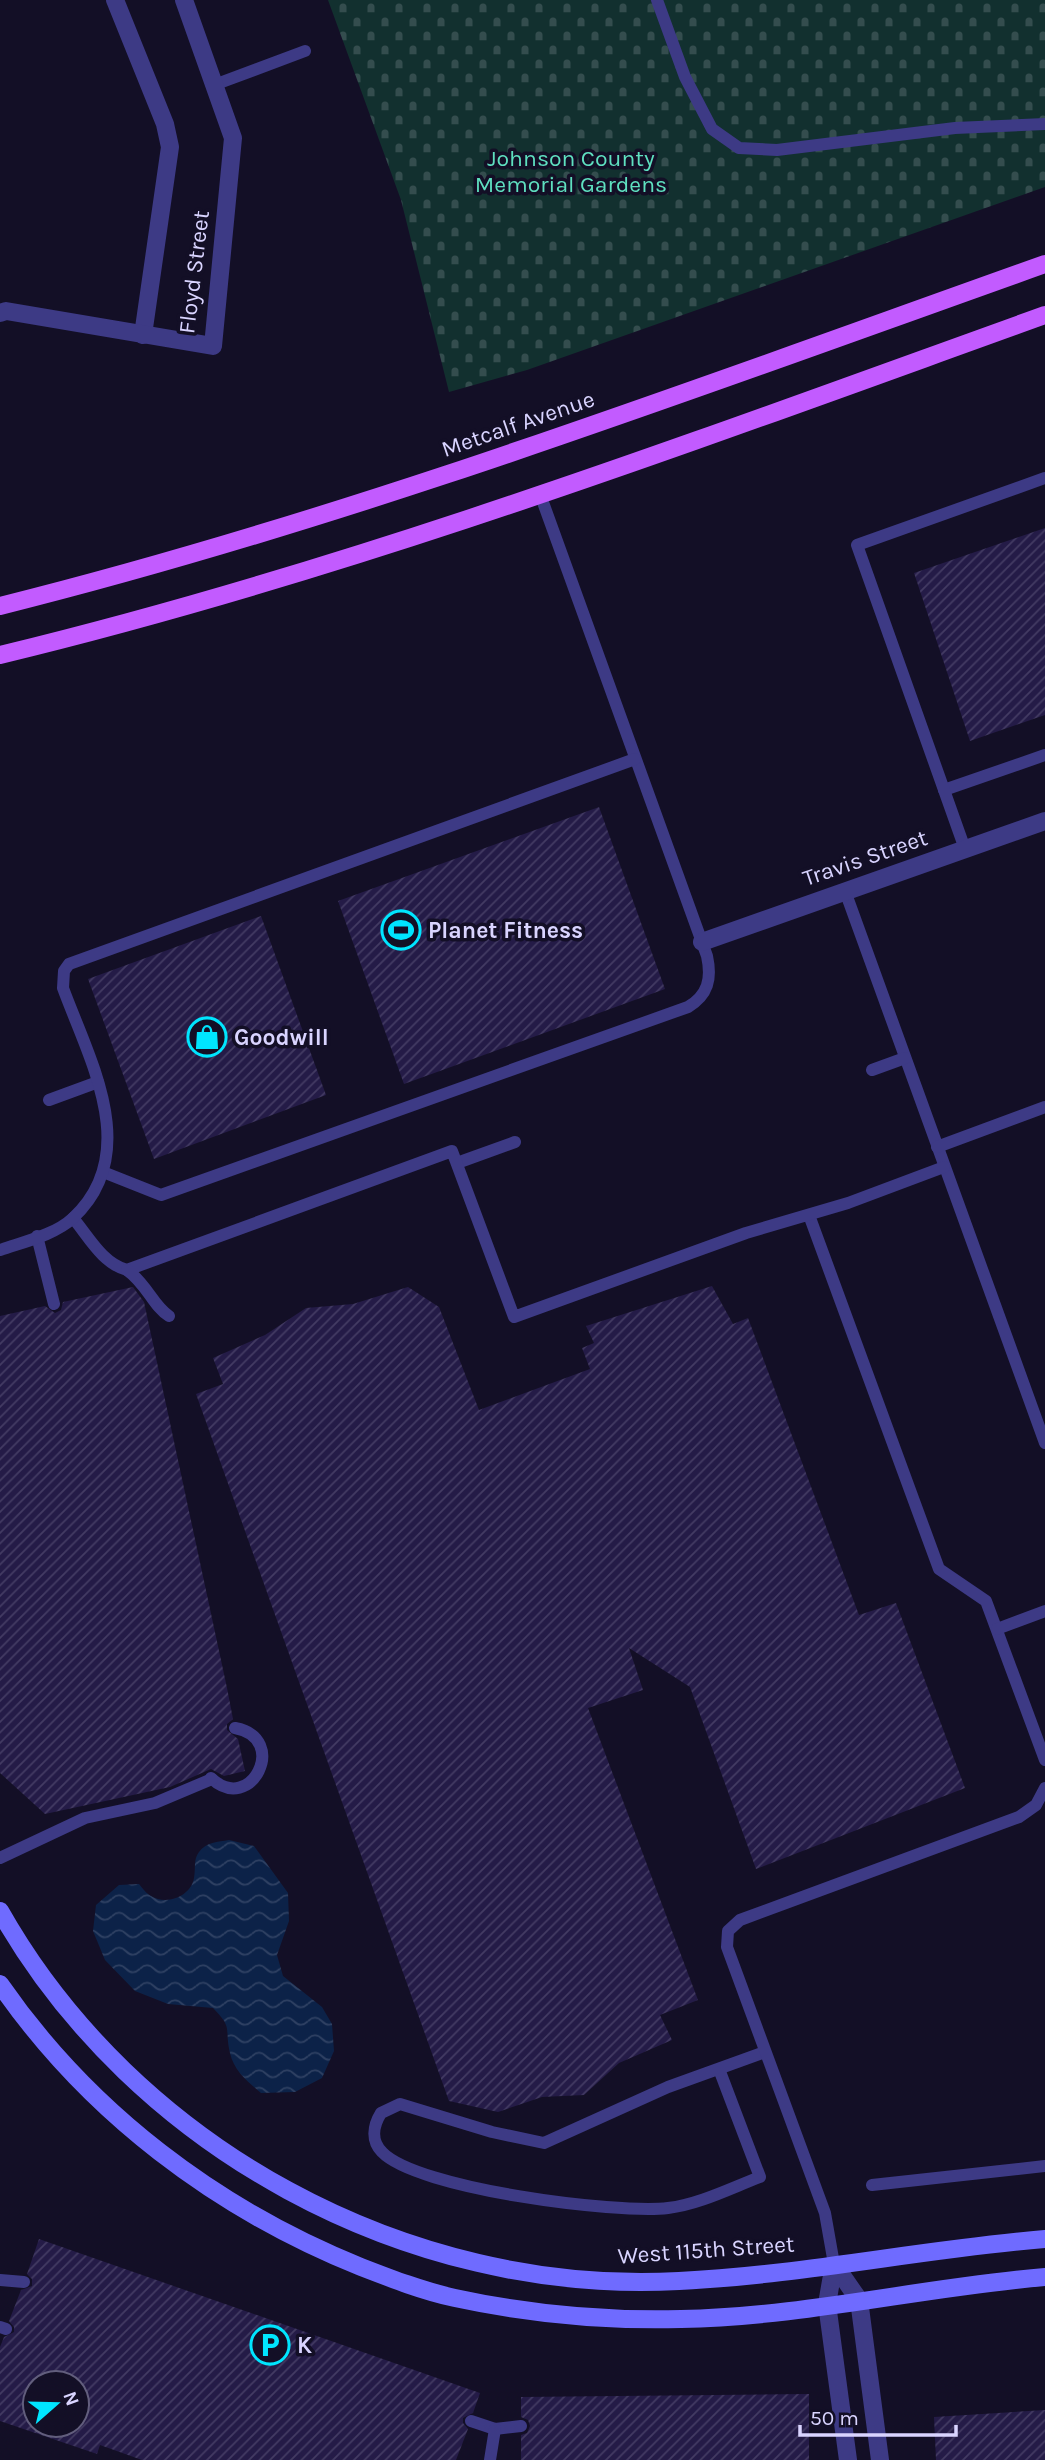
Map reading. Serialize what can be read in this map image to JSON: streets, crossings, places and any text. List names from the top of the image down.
{
  "streets": {
    "main road": ["Metcalf Avenue"],
    "street": ["Floyd Street", "Travis Street", "West 115th Street"]
  },
  "parks": ["Johnson County Memorial Gardens"],
  "places": {
    "sports": ["Planet Fitness"],
    "shop": ["Goodwill"],
    "parking": ["K"]
  },
  "scale_bar": "50 m",
  "north": "right"
}
